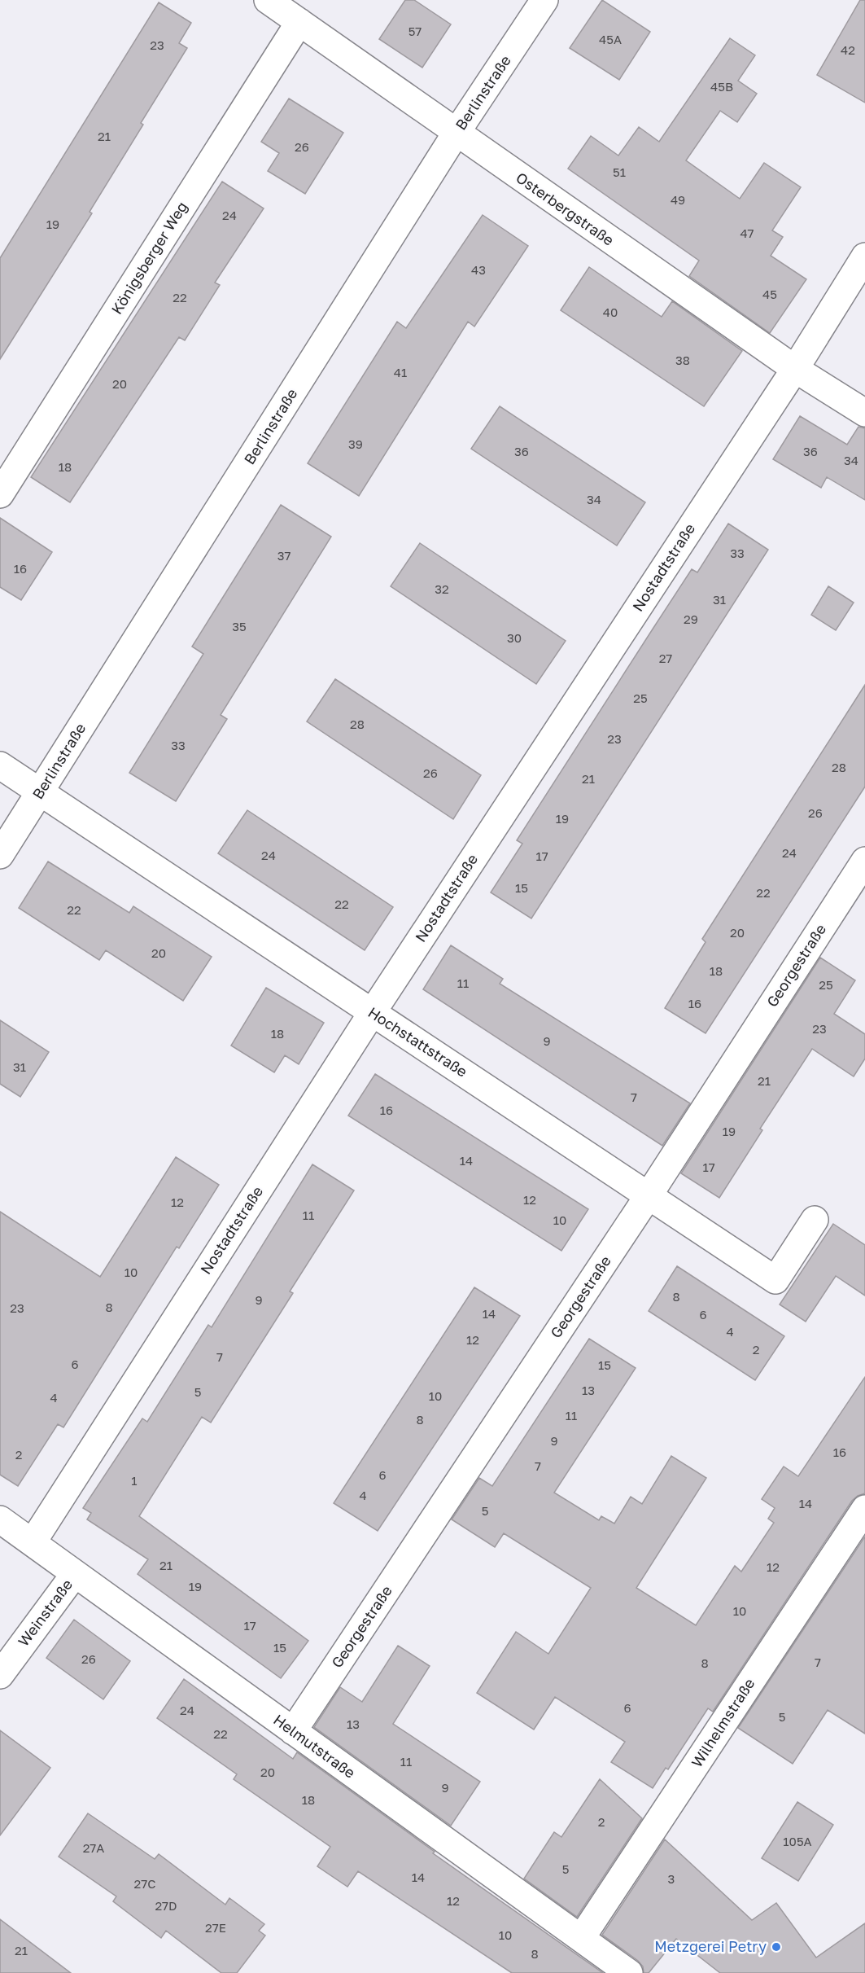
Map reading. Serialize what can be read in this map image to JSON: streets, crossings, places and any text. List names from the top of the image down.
{
  "streets": {
    "street": [
      "Berlinstraße",
      "Osterbergstraße",
      "Königsberger Weg",
      "Nostadtstraße",
      "Georgestraße",
      "Hochstattstraße",
      "Weinstraße",
      "Wilhelmstraße",
      "Helmutstraße"
    ]
  },
  "crossings": [
    ["Berlinstraße", "Osterbergstraße"],
    ["Berlinstraße", "Hochstattstraße"],
    ["Osterbergstraße", "Königsberger Weg"],
    ["Osterbergstraße", "Nostadtstraße"],
    ["Nostadtstraße", "Hochstattstraße"],
    ["Nostadtstraße", "Helmutstraße"],
    ["Georgestraße", "Hochstattstraße"],
    ["Georgestraße", "Helmutstraße"],
    ["Weinstraße", "Helmutstraße"],
    ["Wilhelmstraße", "Helmutstraße"]
  ],
  "places": ["Metzgerei Petry"],
  "house_numbers": [
    "57",
    "45A",
    "23",
    "42",
    "45B",
    "21",
    "26",
    "51",
    "49",
    "24",
    "19",
    "47",
    "43",
    "45",
    "22",
    "40",
    "38",
    "41",
    "20",
    "39",
    "36",
    "36",
    "34",
    "18",
    "34",
    "33",
    "37",
    "16",
    "32",
    "31",
    "29",
    "35",
    "30",
    "27",
    "25",
    "28",
    "23",
    "33",
    "28",
    "26",
    "21",
    "26",
    "19",
    "24",
    "24",
    "17",
    "15",
    "22",
    "22",
    "22",
    "20",
    "20",
    "18",
    "11",
    "25",
    "16",
    "23",
    "18",
    "9",
    "31",
    "21",
    "7",
    "16",
    "19",
    "14",
    "17",
    "12",
    "12",
    "11",
    "10",
    "10",
    "8",
    "9",
    "8",
    "23",
    "14",
    "6",
    "4",
    "12",
    "2",
    "7",
    "6",
    "15",
    "13",
    "5",
    "10",
    "4",
    "11",
    "8",
    "9",
    "16",
    "2",
    "7",
    "6",
    "1",
    "4",
    "14",
    "5",
    "21",
    "12",
    "19",
    "10",
    "17",
    "15",
    "26",
    "7",
    "8",
    "6",
    "24",
    "5",
    "13",
    "22",
    "11",
    "20",
    "9",
    "18",
    "2",
    "105A",
    "27A",
    "5",
    "14",
    "3",
    "27C",
    "12",
    "27D",
    "27E",
    "10",
    "21",
    "8"
  ]
}
